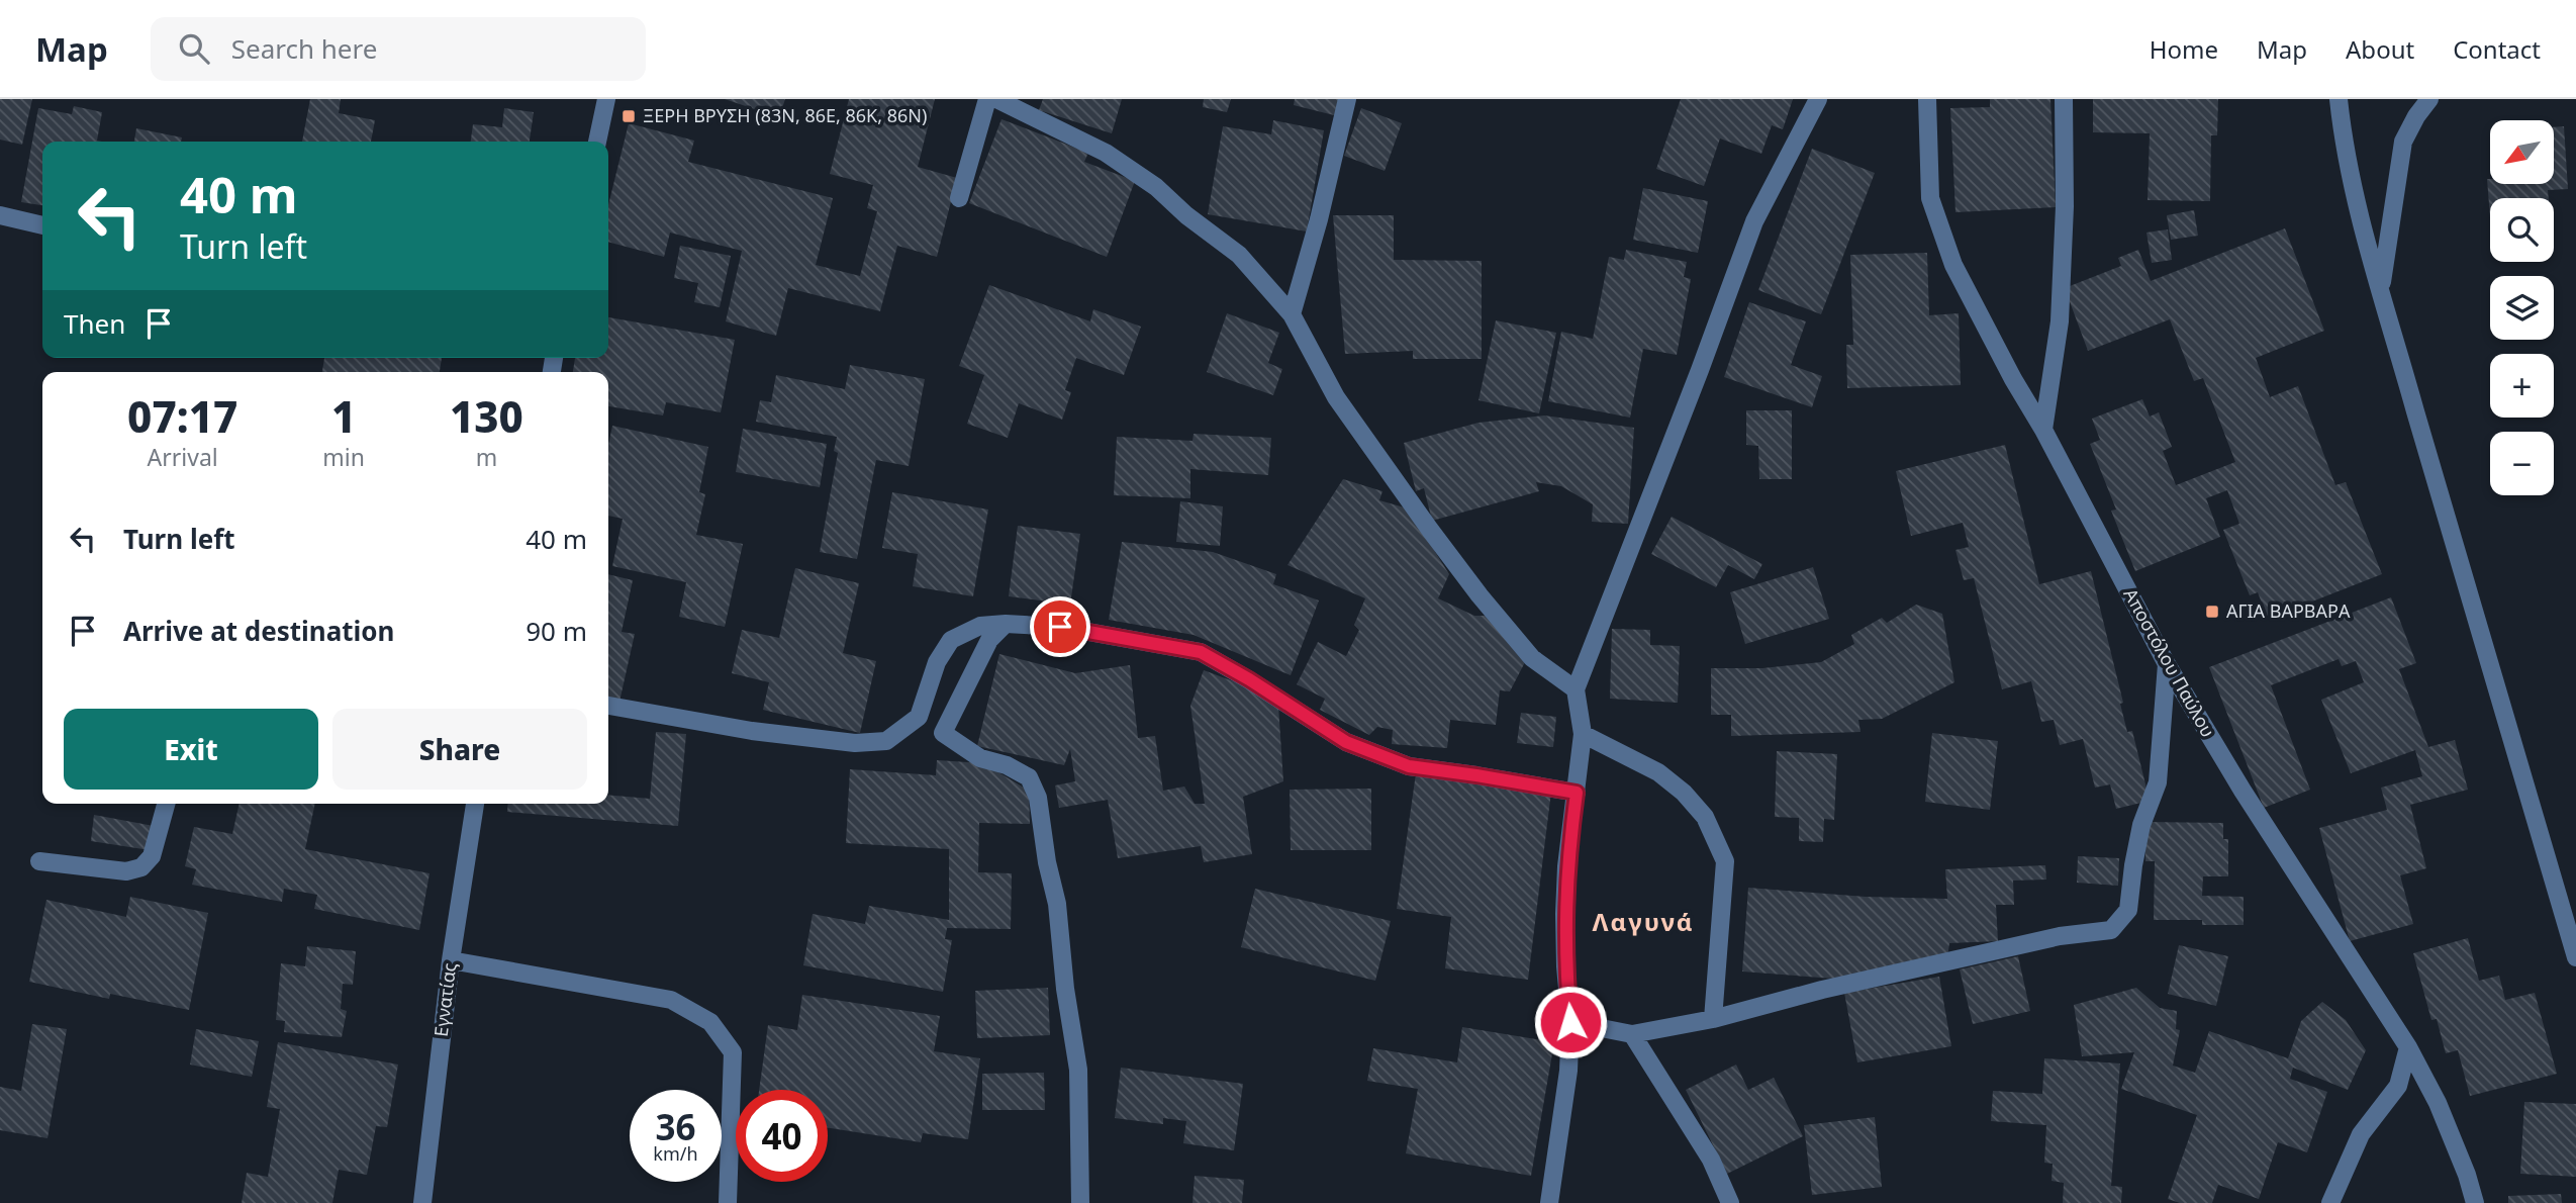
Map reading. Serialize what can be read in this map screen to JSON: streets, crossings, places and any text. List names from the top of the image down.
{
  "streets": {
    "street": ["Αποστόλου Παύλου", "Εγνατίας"]
  },
  "districts": ["Λαγυνά"],
  "places": {
    "transit": ["ΞΕΡΗ ΒΡΥΣΗ (83Ν, 86Ε, 86Κ, 86Ν)", "ΑΓΙΑ ΒΑΡΒΑΡΑ"]
  },
  "north": "bottom left",
  "page": {
    "header": "Map",
    "search": "Search here",
    "nav": [
      "Home",
      "Map",
      "About",
      "Contact"
    ],
    "map_buttons": ["+", "−"],
    "turn": ["40 m", "Turn left"],
    "then": "Then",
    "eta": [
      "07:17",
      "Arrival",
      "1",
      "min",
      "130",
      "m"
    ],
    "list": [
      {
        "name": "Turn left",
        "value": "40 m"
      },
      {
        "name": "Arrive at destination",
        "value": "90 m"
      }
    ],
    "buttons": ["Exit", "Share"],
    "speed": "36 km/h",
    "limit": "40"
  }
}
